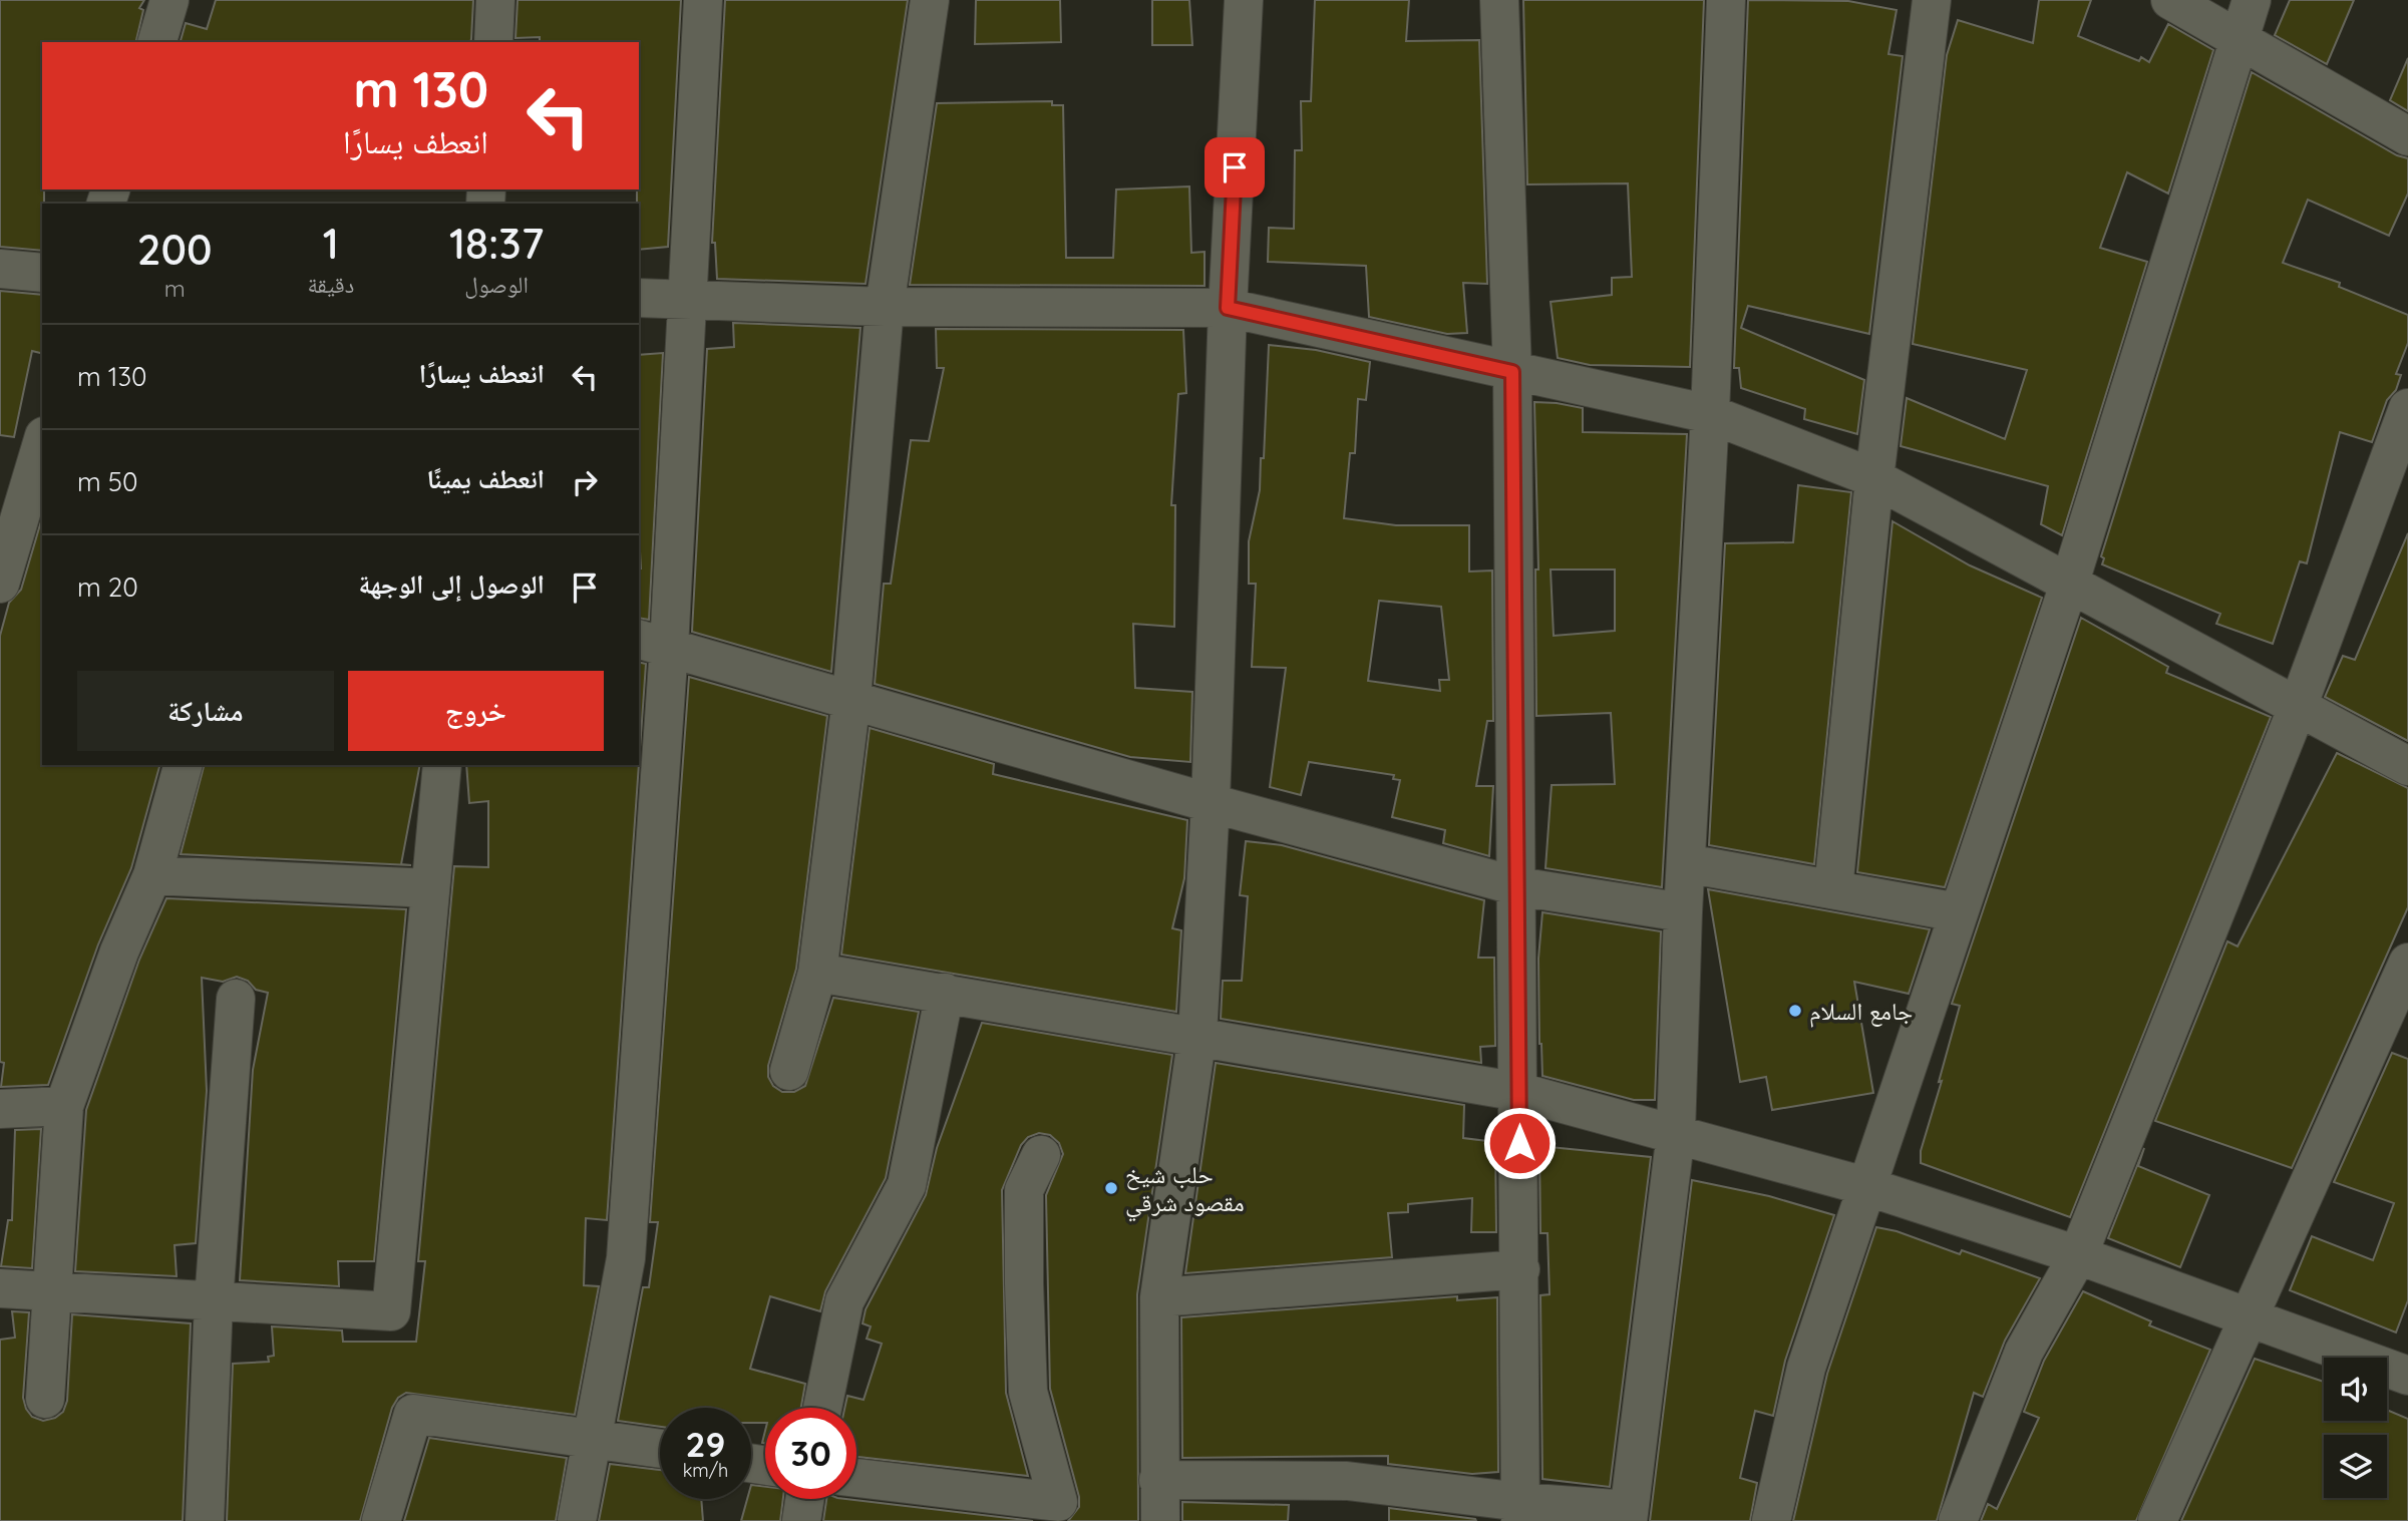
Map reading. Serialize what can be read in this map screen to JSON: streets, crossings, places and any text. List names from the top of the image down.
{
  "places": ["جامع السلام", "حلب شيخ مقصود شرقي"],
  "page": {
    "turn": ["130 m", "انعطف يسارًا"],
    "eta": [
      "18:37",
      "الوصول",
      "1",
      "دقيقة",
      "200",
      "m"
    ],
    "list": [
      {
        "name": "انعطف يسارًا",
        "value": "130 m"
      },
      {
        "name": "انعطف يمينًا",
        "value": "50 m"
      },
      {
        "name": "الوصول إلى الوجهة",
        "value": "20 m"
      }
    ],
    "buttons": ["خروج", "مشاركة"],
    "speed": "29 km/h",
    "limit": "30"
  }
}
